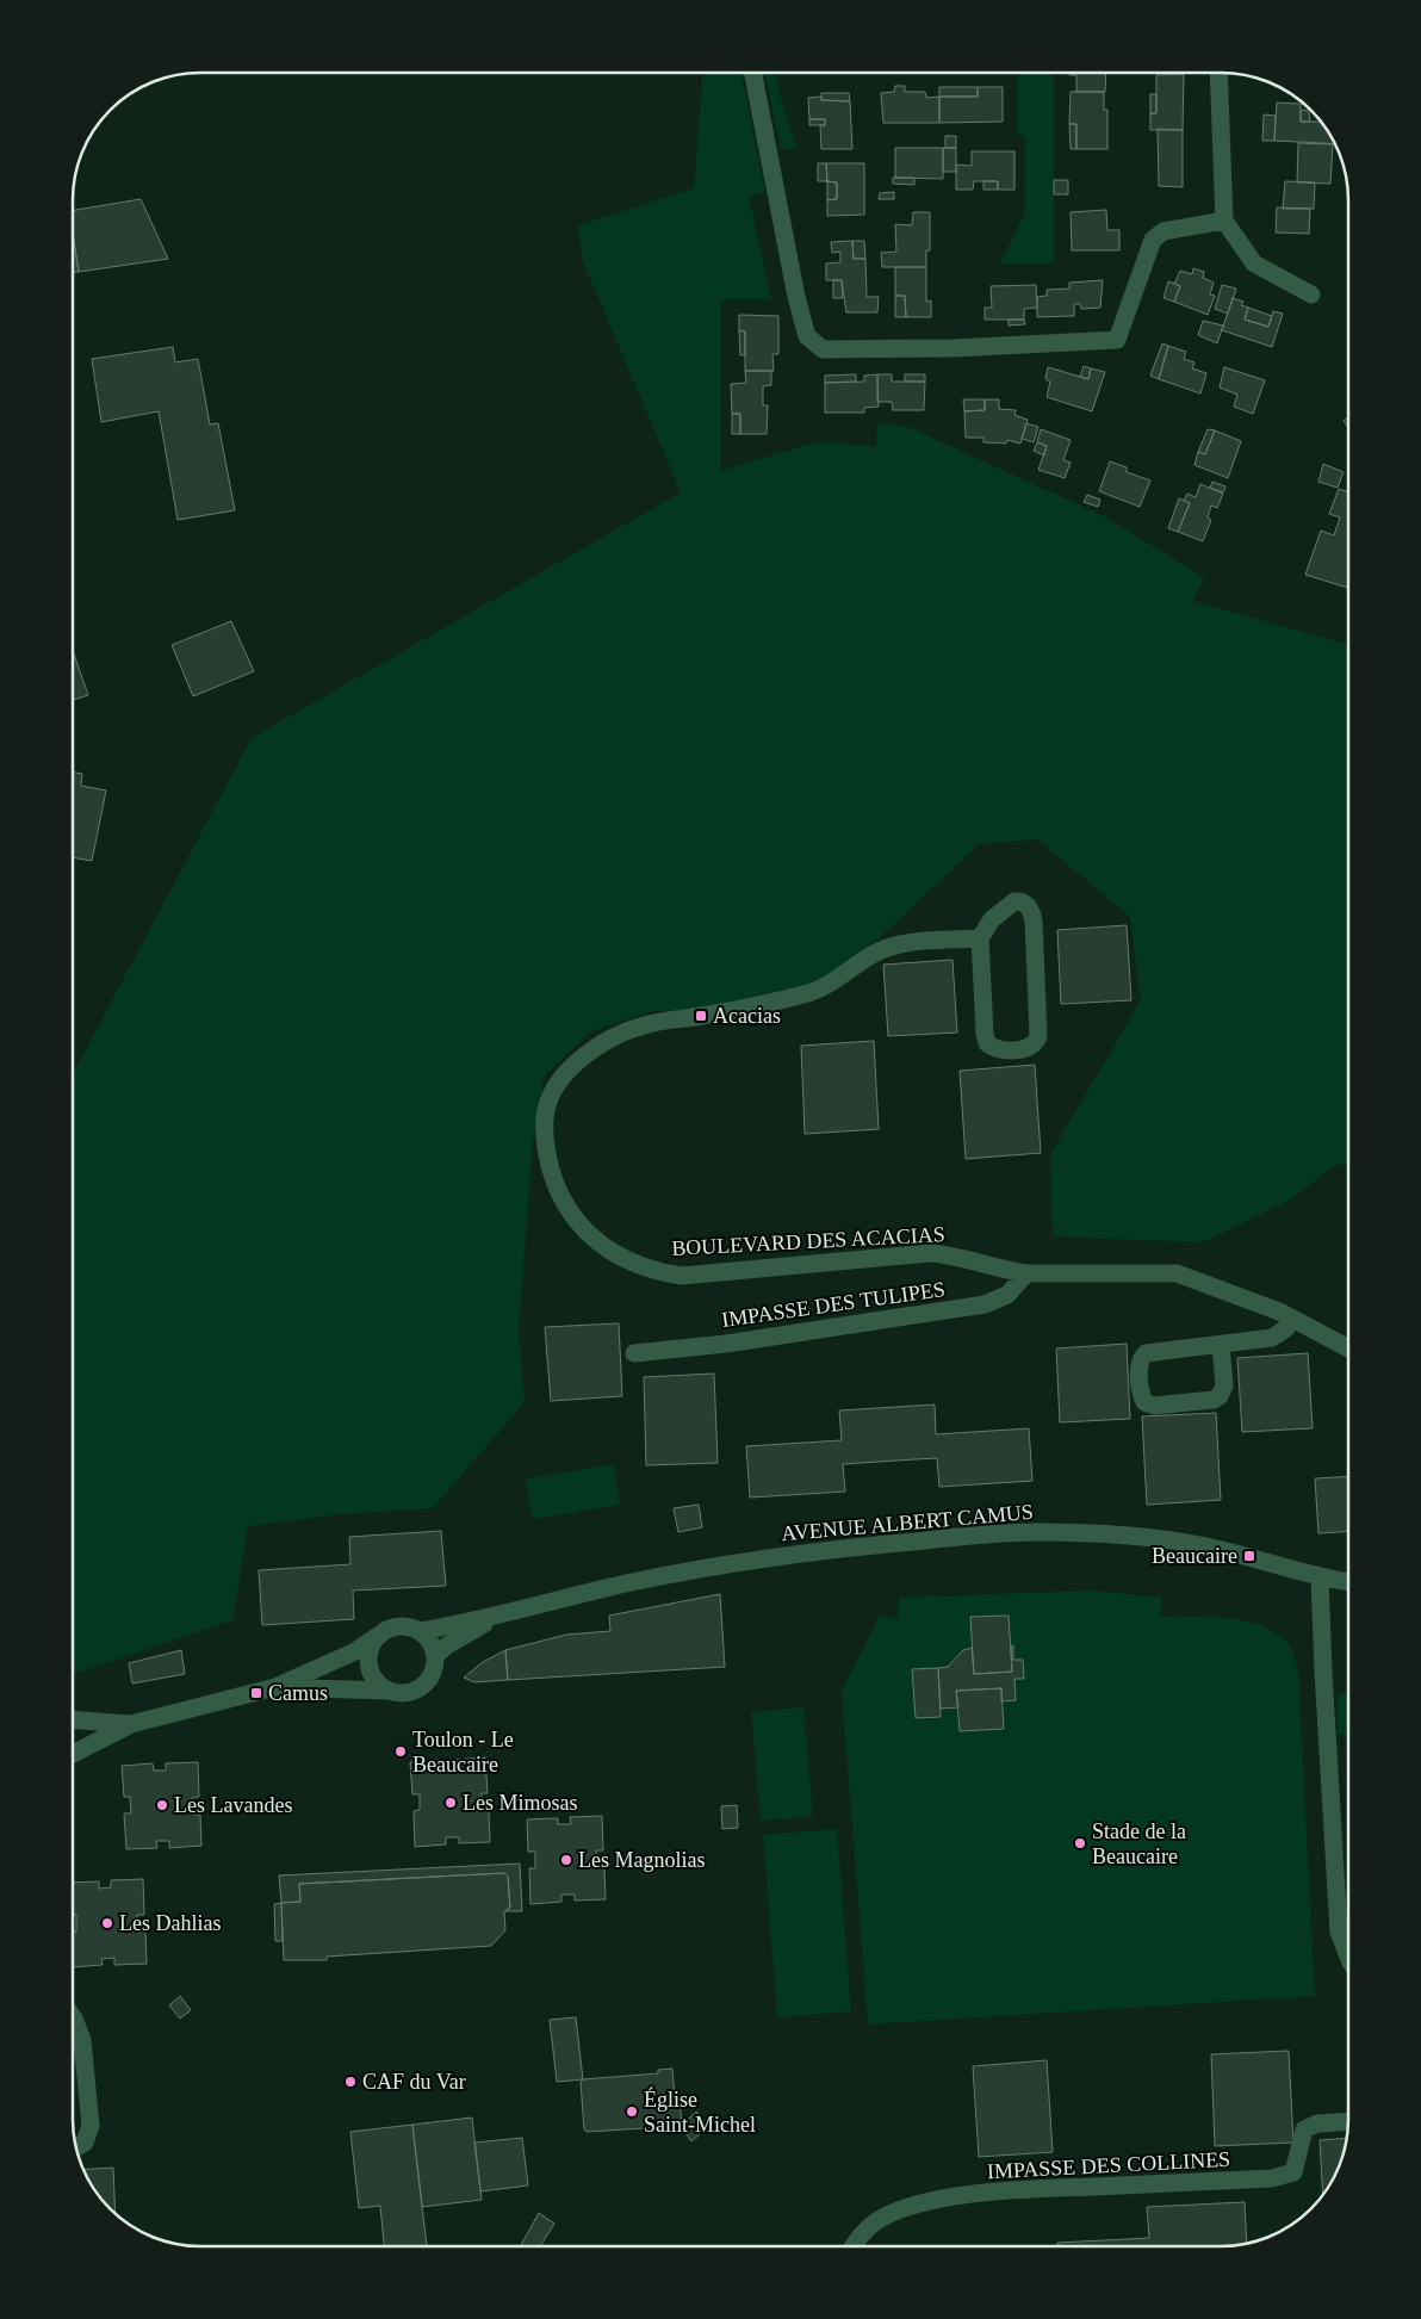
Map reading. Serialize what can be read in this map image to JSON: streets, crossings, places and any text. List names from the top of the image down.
{
  "streets": {
    "street": [
      "BOULEVARD DES ACACIAS",
      "IMPASSE DES TULIPES",
      "AVENUE ALBERT CAMUS",
      "IMPASSE DES COLLINES"
    ]
  },
  "crossings": [
    ["BOULEVARD DES ACACIAS", "IMPASSE DES TULIPES"]
  ],
  "places": {
    "transit": ["Acacias", "Beaucaire", "Camus"],
    "other": [
      "Toulon - Le Beaucaire",
      "Les Mimosas",
      "Les Lavandes",
      "Stade de la Beaucaire",
      "Les Magnolias",
      "Les Dahlias",
      "CAF du Var",
      "Église Saint-Michel"
    ]
  }
}
